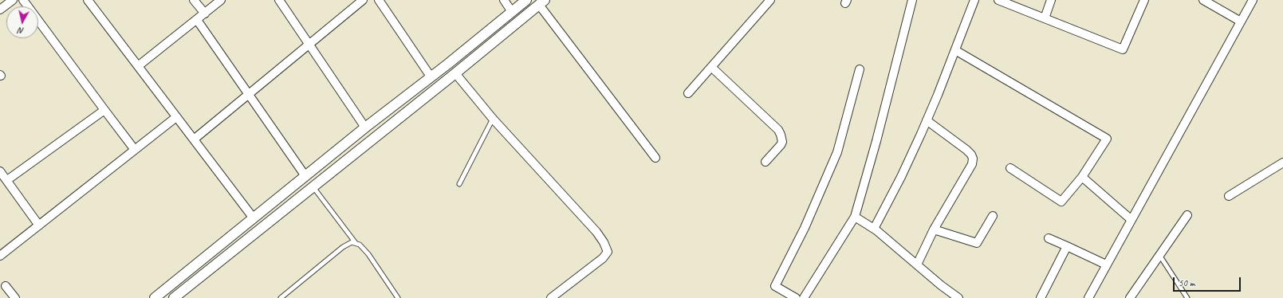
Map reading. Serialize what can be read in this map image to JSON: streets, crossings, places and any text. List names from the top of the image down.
{
  "scale_bar": "50 m",
  "north": "bottom"
}
